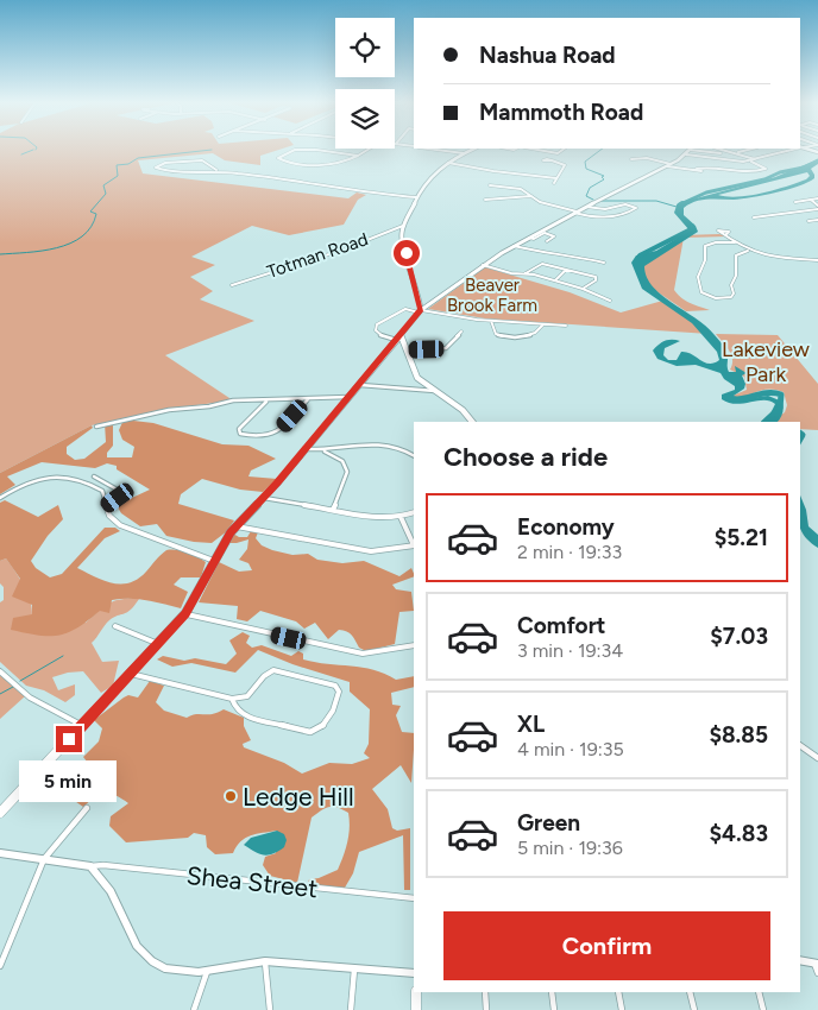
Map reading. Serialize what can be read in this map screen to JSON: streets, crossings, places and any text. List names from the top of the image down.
{
  "streets": {
    "street": ["Totman Road", "Shea Street"]
  },
  "parks": ["Beaver Brook Farm", "Lakeview Park"],
  "places": ["Ledge Hill"],
  "page": {
    "banner": ["Nashua Road", "Mammoth Road"],
    "heading": "Choose a ride",
    "list": [
      {
        "name": "Economy",
        "note": "2 min · 19:33",
        "value": "$5.21"
      },
      {
        "name": "Comfort",
        "note": "3 min · 19:34",
        "value": "$7.03"
      },
      {
        "name": "XL",
        "note": "4 min · 19:35",
        "value": "$8.85"
      },
      {
        "name": "Green",
        "note": "5 min · 19:36",
        "value": "$4.83"
      }
    ],
    "bubble": "5 min",
    "buttons": "Confirm"
  }
}
